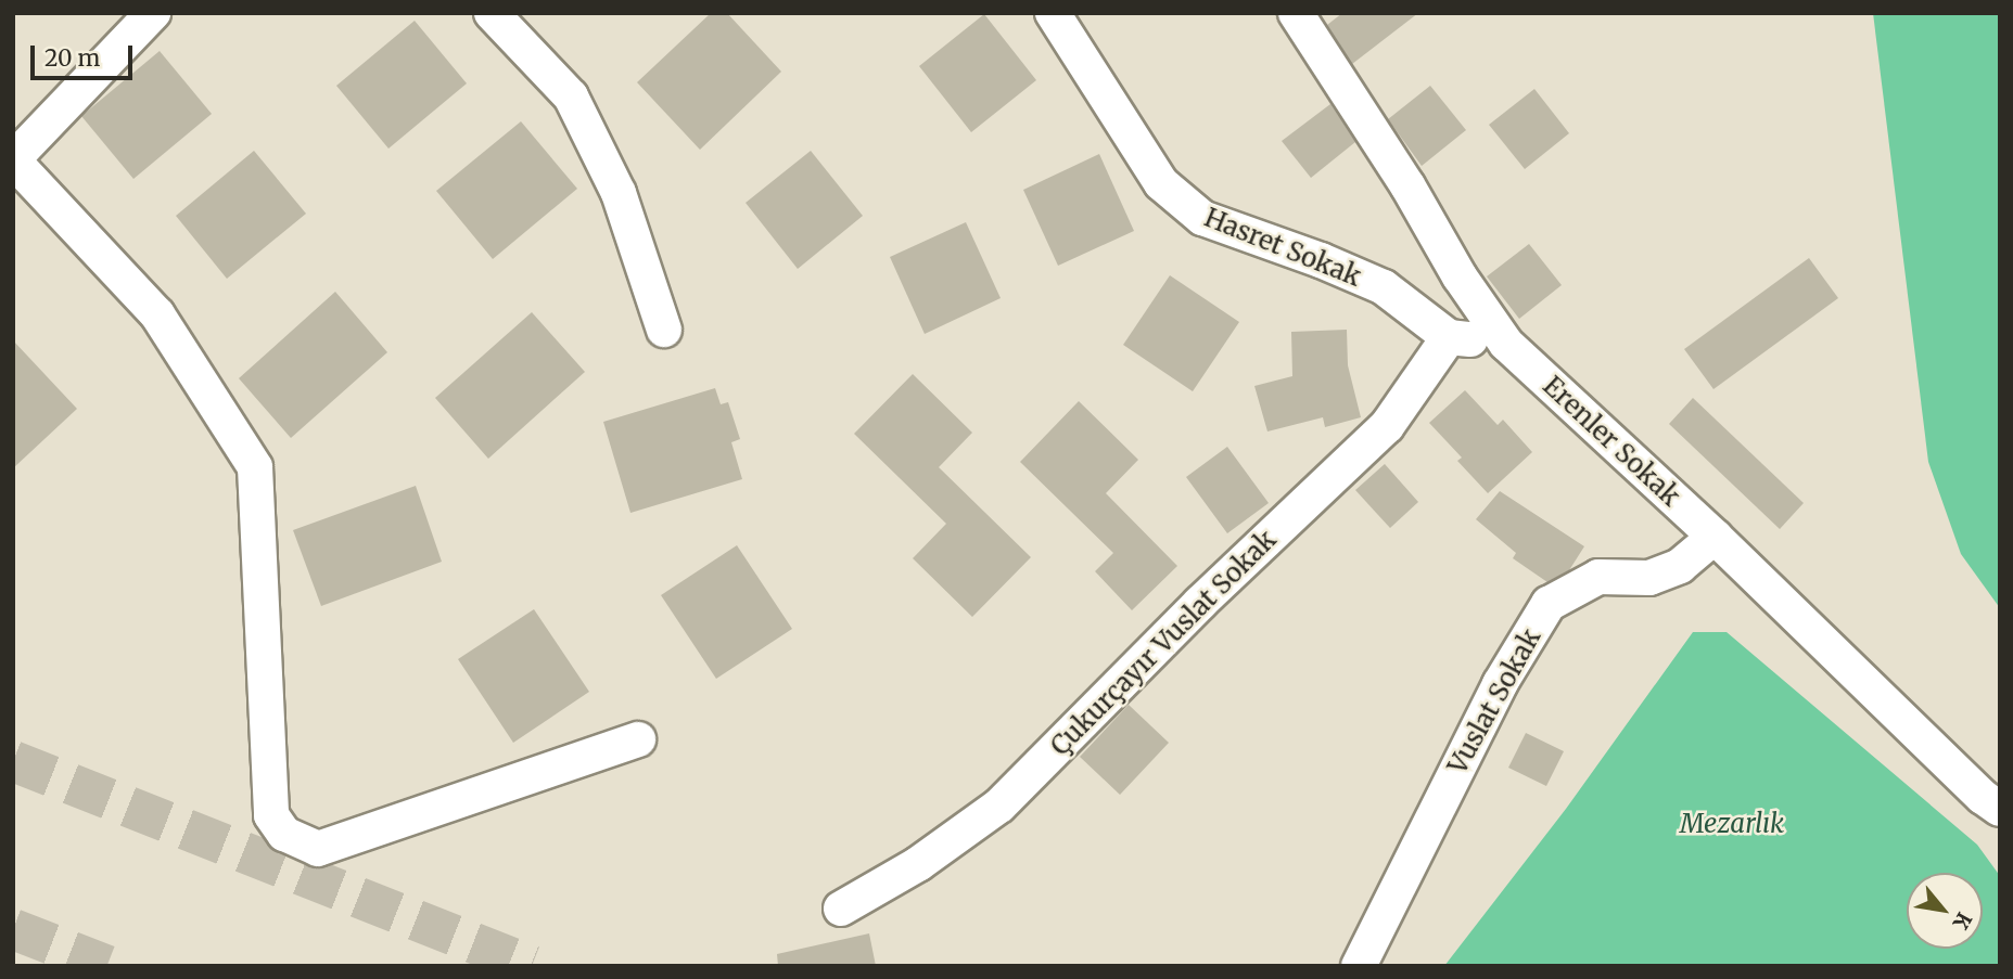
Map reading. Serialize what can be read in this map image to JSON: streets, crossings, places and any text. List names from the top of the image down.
{
  "streets": {
    "street": [
      "Hasret Sokak",
      "Erenler Sokak",
      "Çukurçayır Vuslat Sokak",
      "Vuslat Sokak"
    ]
  },
  "crossings": [
    ["Hasret Sokak", "Çukurçayır Vuslat Sokak"],
    ["Erenler Sokak", "Vuslat Sokak"]
  ],
  "parks": ["Mezarlık"],
  "scale_bar": "20 m",
  "north": "bottom right"
}
